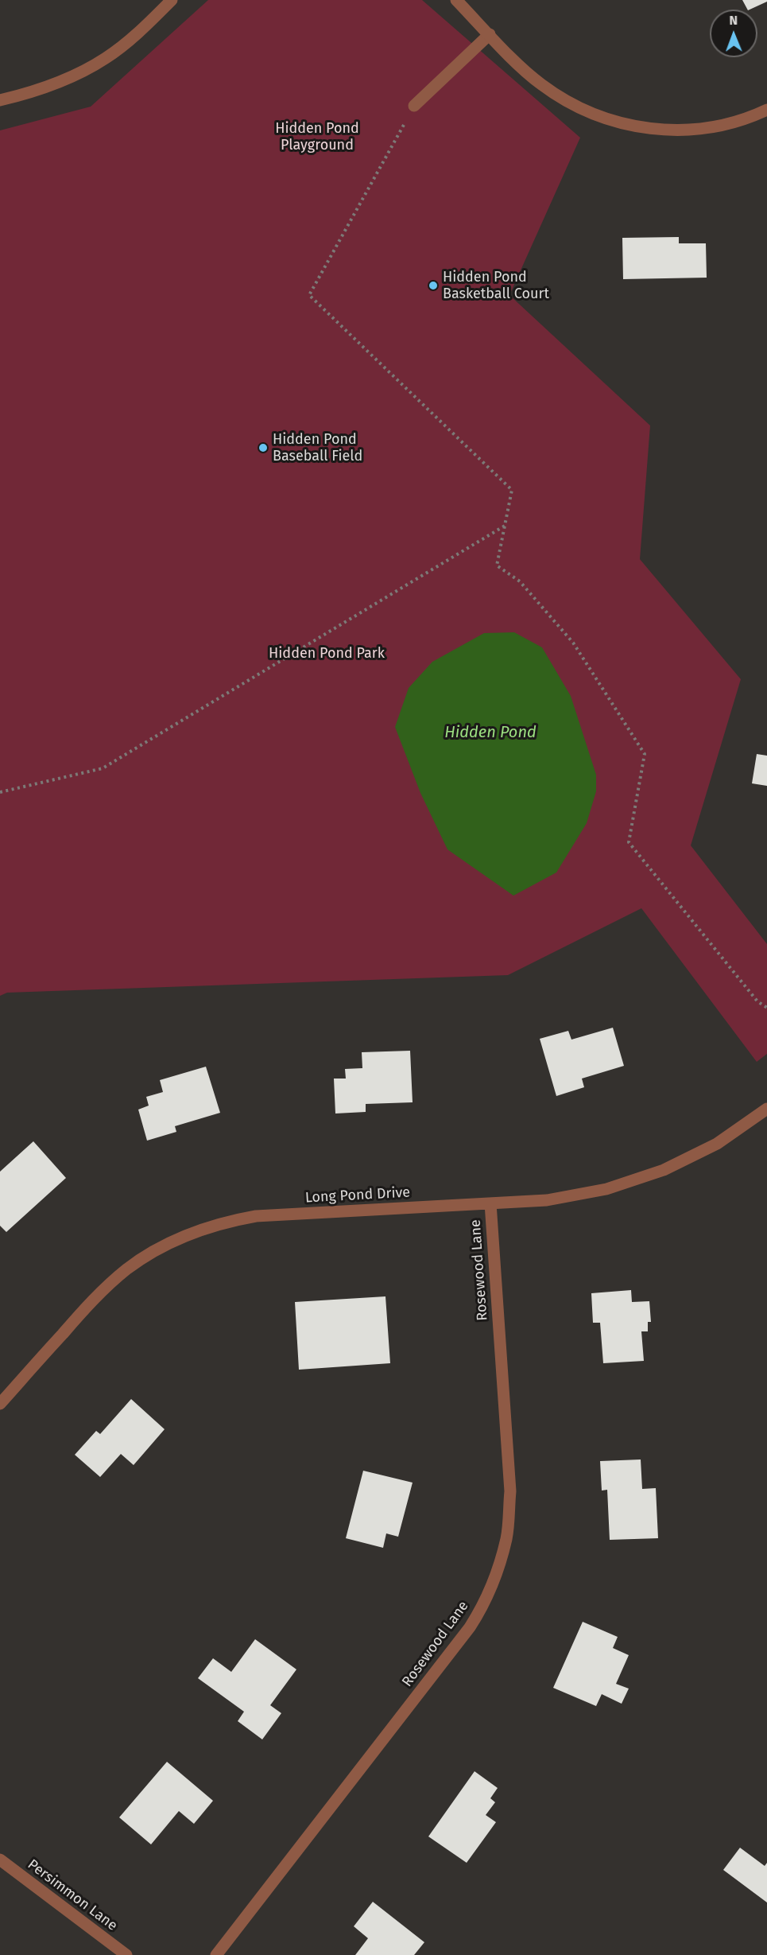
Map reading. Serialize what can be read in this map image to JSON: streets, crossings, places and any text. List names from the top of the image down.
{
  "streets": {
    "street": ["Long Pond Drive", "Rosewood Lane", "Persimmon Lane"]
  },
  "crossings": [
    ["Long Pond Drive", "Rosewood Lane"]
  ],
  "water": ["Hidden Pond"],
  "parks": ["Hidden Pond Playground", "Hidden Pond Park"],
  "places": ["Hidden Pond Basketball Court", "Hidden Pond Baseball Field"],
  "north": "top"
}
